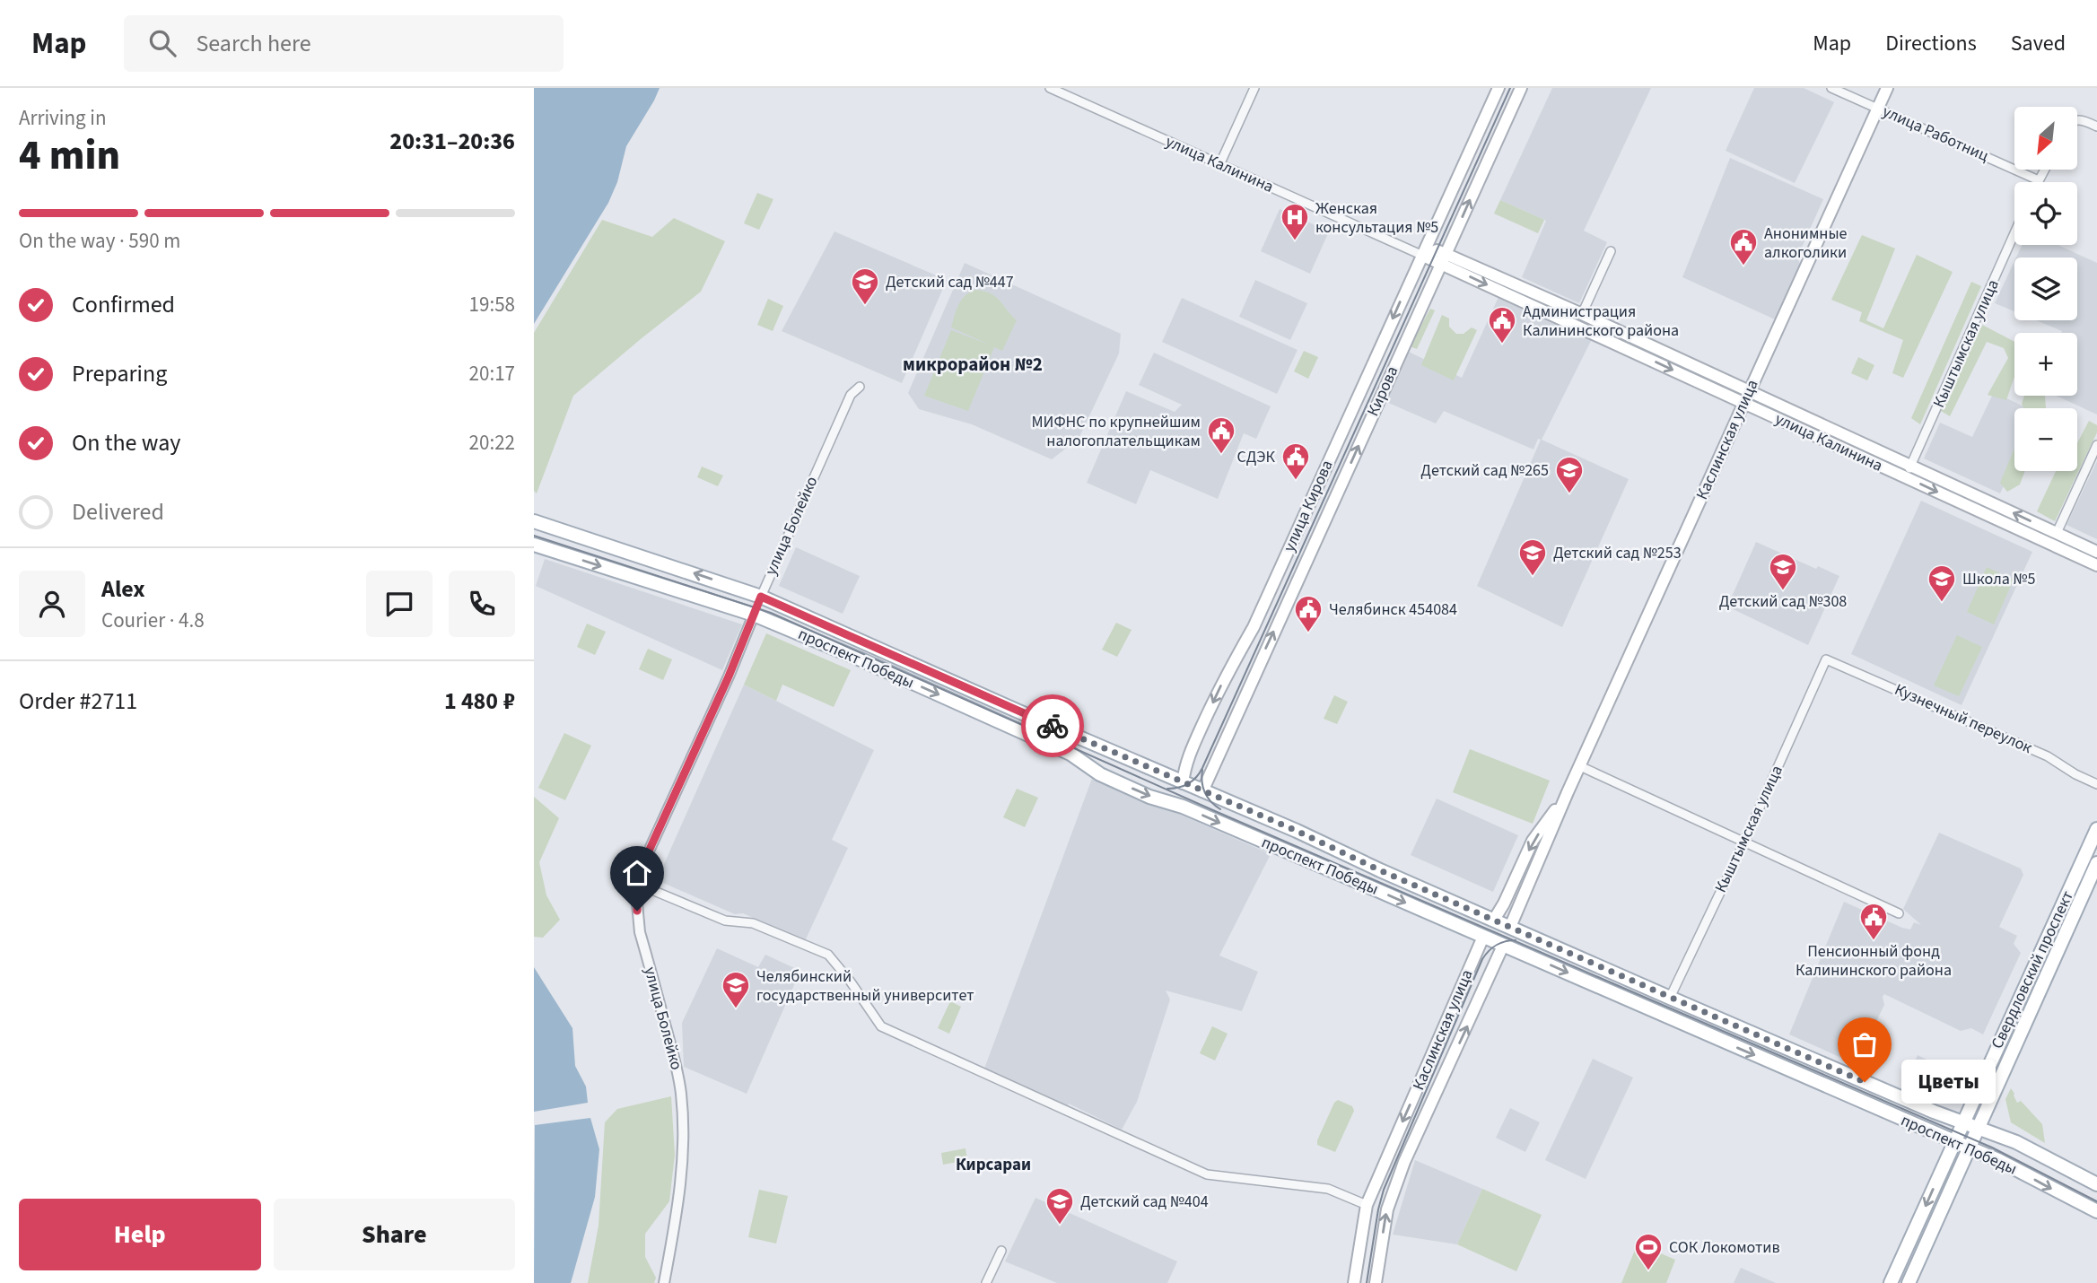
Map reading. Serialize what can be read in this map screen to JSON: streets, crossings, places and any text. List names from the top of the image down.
{
  "streets": {
    "main road": [
      "улица Калинина",
      "Кирова",
      "Каслинская улица",
      "улица Кирова",
      "улица Болейко",
      "проспект Победы",
      "Свердловский проспект"
    ],
    "street": ["улица Работниц", "Кыштымская улица", "Кузнечный переулок"]
  },
  "crossings": [
    ["улица Работниц", "Каслинская улица"],
    ["улица Калинина", "Кыштымская улица"],
    ["улица Калинина", "Кирова"],
    ["улица Калинина", "Каслинская улица"],
    ["улица Калинина", "улица Кирова"],
    ["Кыштымская улица", "проспект Победы"],
    ["Кыштымская улица", "Кузнечный переулок"],
    ["Кирова", "проспект Победы"],
    ["Каслинская улица", "проспект Победы"],
    ["улица Кирова", "проспект Победы"],
    ["улица Болейко", "проспект Победы"],
    ["проспект Победы", "Свердловский проспект"]
  ],
  "one_way": ["Кирова", "улица Кирова"],
  "districts": ["микрорайон №2", "Кирсараи"],
  "places": {
    "hospital": ["Женская консультация №5"],
    "public building": [
      "Анонимные алкоголики",
      "Администрация Калининского района",
      "МИФНС по крупнейшим налогоплательщикам",
      "СДЭК",
      "Челябинск 454084",
      "Пенсионный фонд Калининского района"
    ],
    "school or university": [
      "Детский сад №447",
      "Детский сад №265",
      "Детский сад №253",
      "Детский сад №308",
      "Школа №5",
      "Челябинский государственный университет",
      "Детский сад №404"
    ],
    "other": ["Цветы"],
    "sports": ["СОК Локомотив"]
  },
  "north": "bottom left",
  "page": {
    "header": "Map",
    "search": "Search here",
    "nav": ["Map", "Directions", "Saved"],
    "heading": ["4 min", "Arriving in", "20:31–20:36"],
    "panel": [
      "Alex",
      "Courier · 4.8",
      "Order #2711",
      "1 480 ₽"
    ],
    "map_buttons": ["+", "−"],
    "bar": "On the way · 590 m",
    "list": [
      ["Confirmed", "19:58"],
      ["Preparing", "20:17"],
      ["On the way", "20:22"],
      "Delivered"
    ],
    "bubble": "Цветы",
    "buttons": ["Help", "Share"]
  }
}
